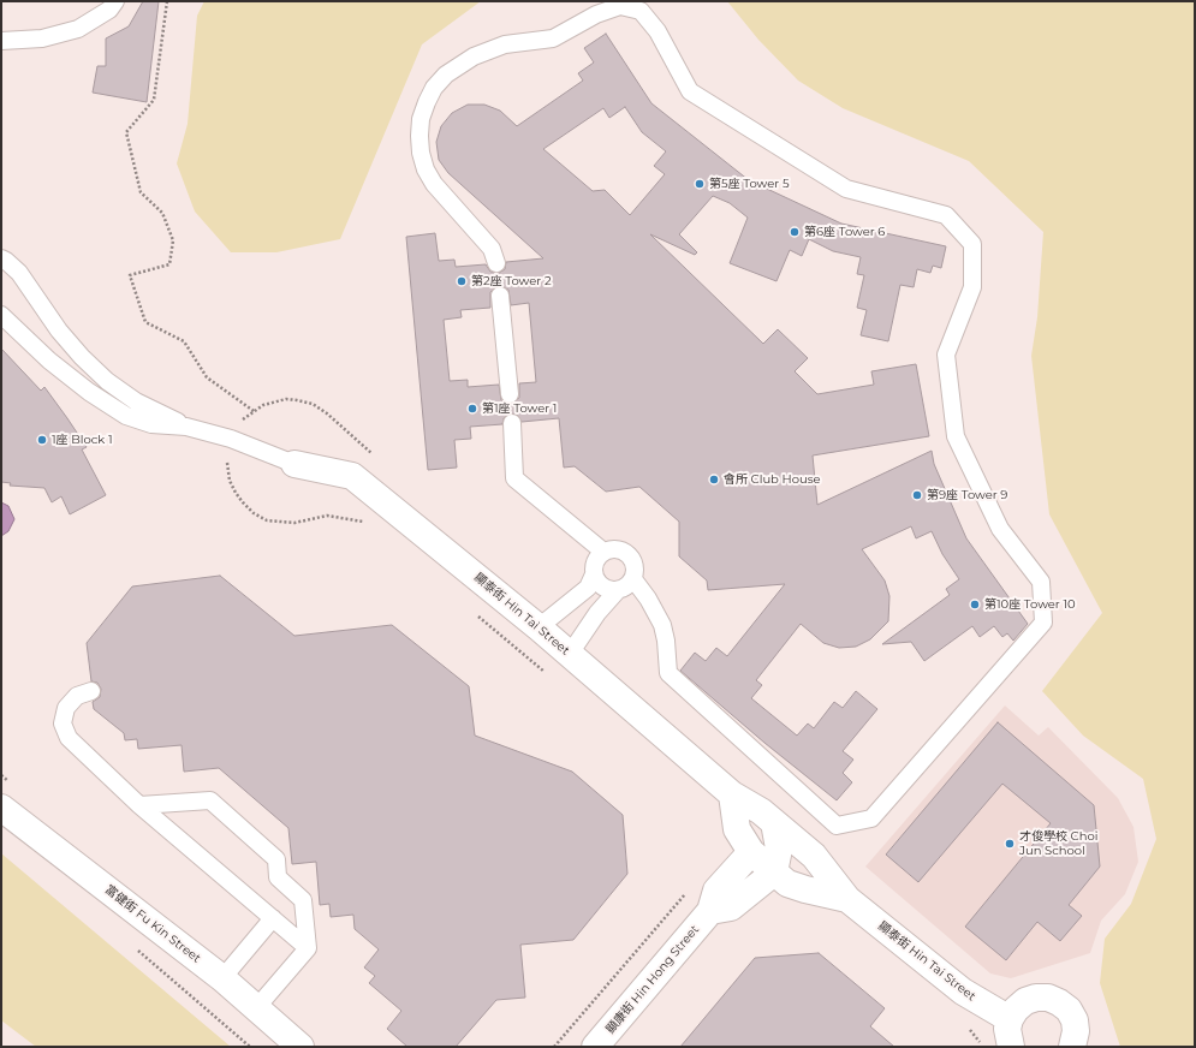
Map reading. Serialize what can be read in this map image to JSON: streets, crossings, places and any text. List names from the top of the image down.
{
  "streets": {
    "street": ["顯泰街 Hin Tai Street", "富健街 Fu Kin Street", "顯康街 Hin Hong Street"]
  },
  "crossings": [
    ["顯泰街 Hin Tai Street", "顯康街 Hin Hong Street"]
  ],
  "places": [
    "第5座 Tower 5",
    "第6座 Tower 6",
    "第2座 Tower 2",
    "第1座 Tower 1",
    "1座 Block 1",
    "會所 Club House",
    "第9座 Tower 9",
    "第10座 Tower 10",
    "才俊學校 Choi Jun School"
  ]
}
